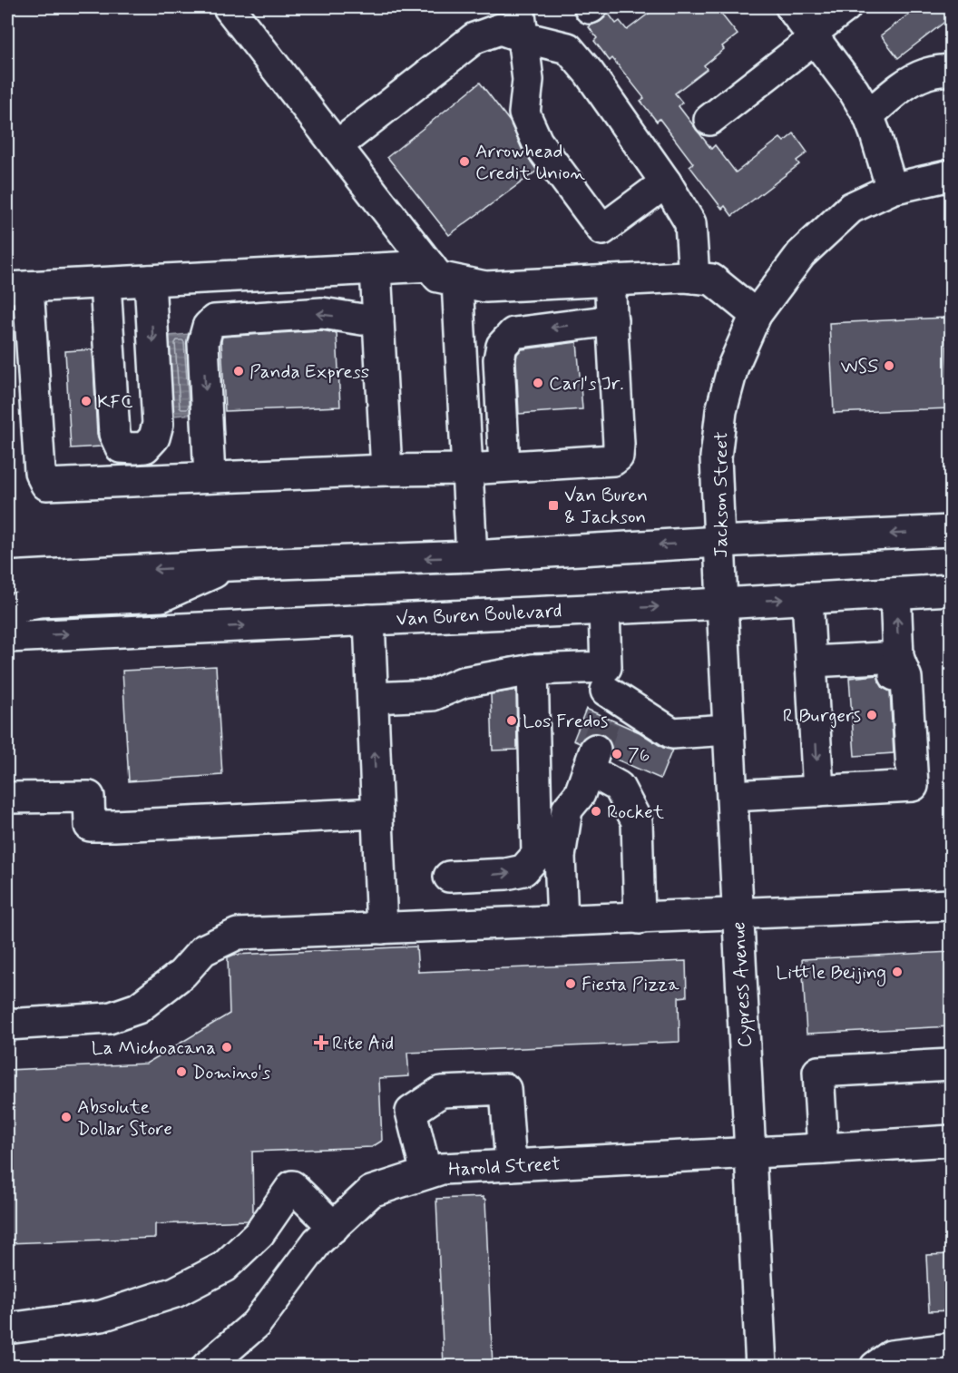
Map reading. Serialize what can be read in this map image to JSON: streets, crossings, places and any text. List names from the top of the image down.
{
  "streets": {
    "main road": [
      "Jackson Street",
      "Van Buren Boulevard",
      "Cypress Avenue",
      "Harold Street"
    ]
  },
  "crossings": [
    ["Jackson Street", "Van Buren Boulevard"],
    ["Jackson Street", "Cypress Avenue"],
    ["Van Buren Boulevard", "Cypress Avenue"],
    ["Cypress Avenue", "Harold Street"]
  ],
  "places": {
    "other": [
      "Arrowhead Credit Union",
      "WSS",
      "Panda Express",
      "Carl's Jr.",
      "KFC",
      "R Burgers",
      "Los Fredos",
      "76",
      "Rocket",
      "Little Beijing",
      "Fiesta Pizza",
      "La Michoacana",
      "Domino's",
      "Absolute Dollar Store"
    ],
    "transit": ["Van Buren & Jackson"],
    "health": ["Rite Aid"]
  }
}
